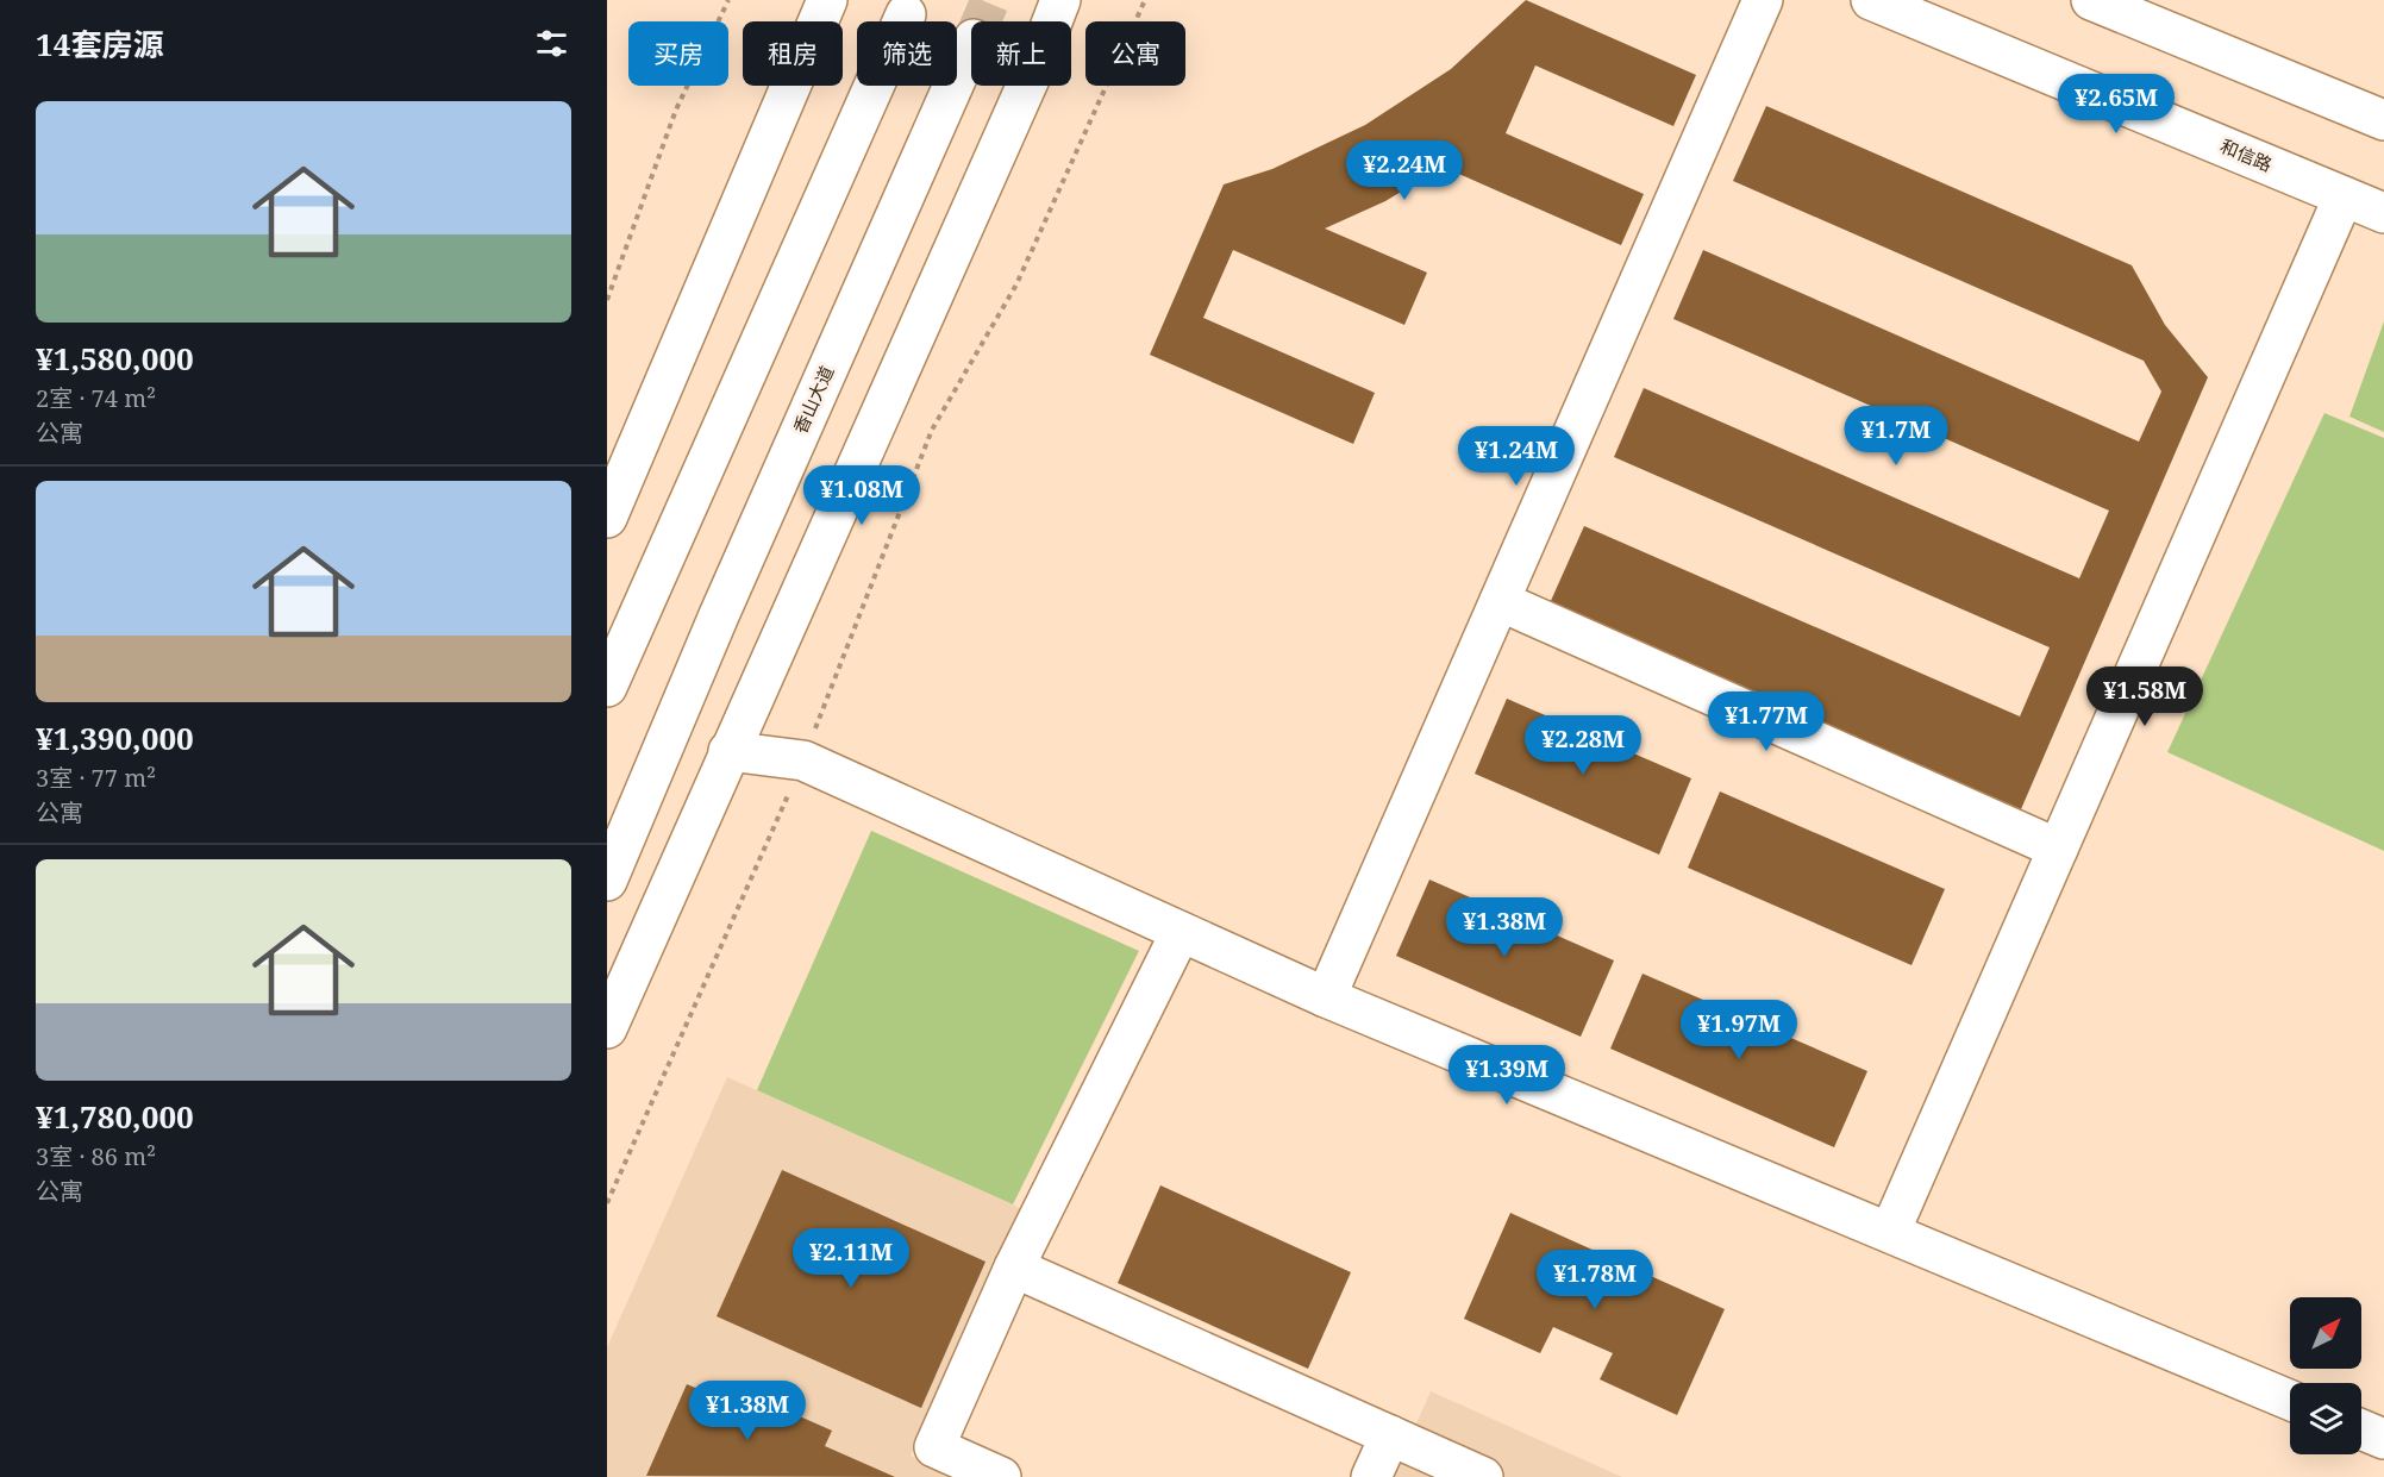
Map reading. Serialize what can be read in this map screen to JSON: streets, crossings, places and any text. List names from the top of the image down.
{
  "streets": {
    "main road": ["和信路", "香山大道"]
  },
  "north": "top right",
  "page": {
    "heading": "14套房源",
    "chip": [
      "买房",
      "租房",
      "筛选",
      "新上",
      "公寓"
    ],
    "price": [
      "¥2.65M",
      "¥2.24M",
      "¥1.7M",
      "¥1.24M",
      "¥1.08M",
      "¥1.58M",
      "¥1.77M",
      "¥2.28M",
      "¥1.38M",
      "¥1.97M",
      "¥1.39M",
      "¥2.11M",
      "¥1.78M",
      "¥1.38M"
    ],
    "list": [
      {
        "name": "¥1,580,000",
        "note": "2室 · 74 m² · 公寓"
      },
      {
        "name": "¥1,390,000",
        "note": "3室 · 77 m² · 公寓"
      },
      {
        "name": "¥1,780,000",
        "note": "3室 · 86 m² · 公寓"
      }
    ]
  }
}
